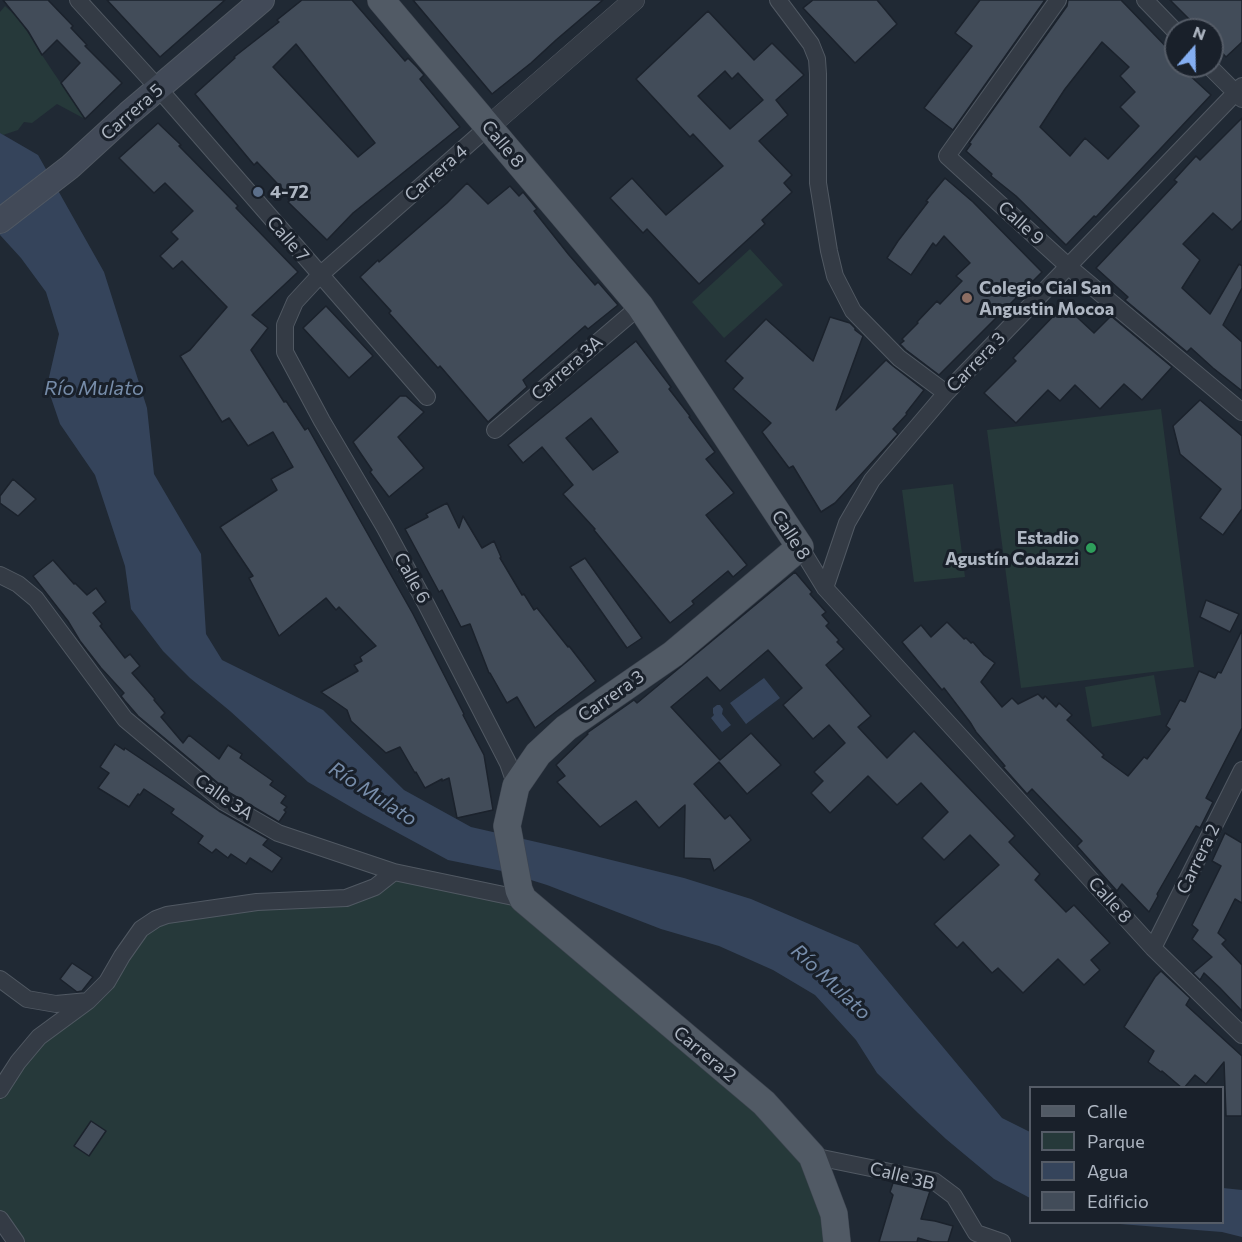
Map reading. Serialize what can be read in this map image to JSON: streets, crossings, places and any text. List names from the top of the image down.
{
  "streets": {
    "main road": [
      "Carrera 5",
      "Calle 8",
      "Carrera 3",
      "Carrera 2"
    ],
    "street": [
      "Carrera 4",
      "Calle 9",
      "Calle 7",
      "Carrera 3A",
      "Calle 6",
      "Calle 3A",
      "Calle 3B"
    ]
  },
  "crossings": [
    ["Carrera 5", "Calle 7"],
    ["Calle 8", "Carrera 4"],
    ["Calle 8", "Carrera 3"],
    ["Calle 8", "Carrera 3A"],
    ["Calle 8", "Carrera 2"],
    ["Carrera 4", "Calle 7"],
    ["Carrera 4", "Calle 6"],
    ["Calle 9", "Carrera 3"],
    ["Calle 7", "Calle 6"],
    ["Carrera 3", "Calle 6"],
    ["Calle 3A", "Carrera 2"],
    ["Carrera 2", "Calle 3B"]
  ],
  "water": ["Río Mulato"],
  "places": ["4-72", "Colegio Cial San Angustin Mocoa", "Estadio Agustín Codazzi"],
  "legend": [
    "Calle",
    "Parque",
    "Agua",
    "Edificio"
  ],
  "north": "top"
}
